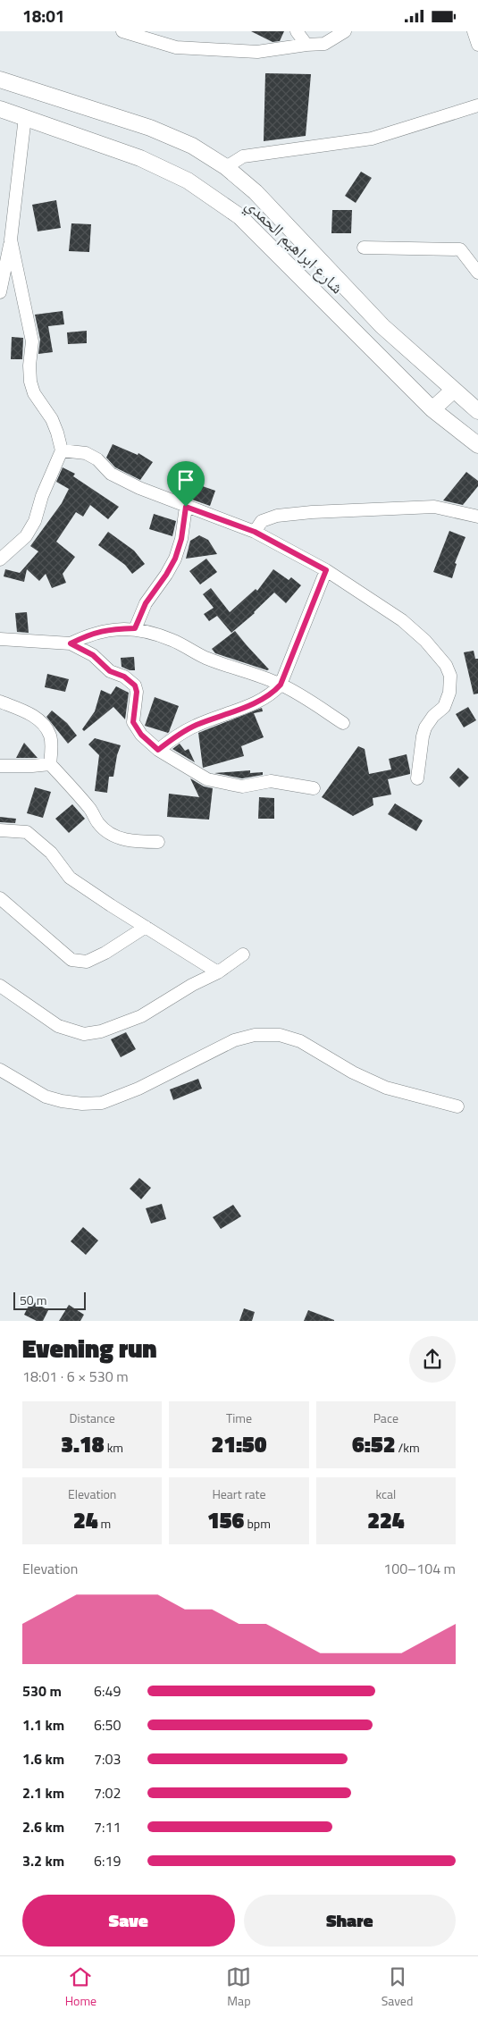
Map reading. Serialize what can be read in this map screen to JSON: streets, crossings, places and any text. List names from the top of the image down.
{
  "streets": {
    "main road": ["شارع ابراهيم الحمدي"]
  },
  "scale_bar": "50 m",
  "page": {
    "status": "18:01",
    "scale": "50 m",
    "heading": ["Evening run", "18:01 · 6 × 530 m"],
    "stats": [
      ["Distance", "3.18 km"],
      ["Time", "21:50"],
      ["Pace", "6:52 /km"],
      ["Elevation", "24 m"],
      ["Heart rate", "156 bpm"],
      ["kcal", "224"]
    ],
    "chart": ["Elevation", "100–104 m"],
    "list": [
      {
        "name": "530 m",
        "note": "6:49"
      },
      {
        "name": "1.1 km",
        "note": "6:50"
      },
      {
        "name": "1.6 km",
        "note": "7:03"
      },
      {
        "name": "2.1 km",
        "note": "7:02"
      },
      {
        "name": "2.6 km",
        "note": "7:11"
      },
      {
        "name": "3.2 km",
        "note": "6:19"
      }
    ],
    "buttons": ["Save", "Share"],
    "tabs": ["Home", "Map", "Saved"]
  }
}
